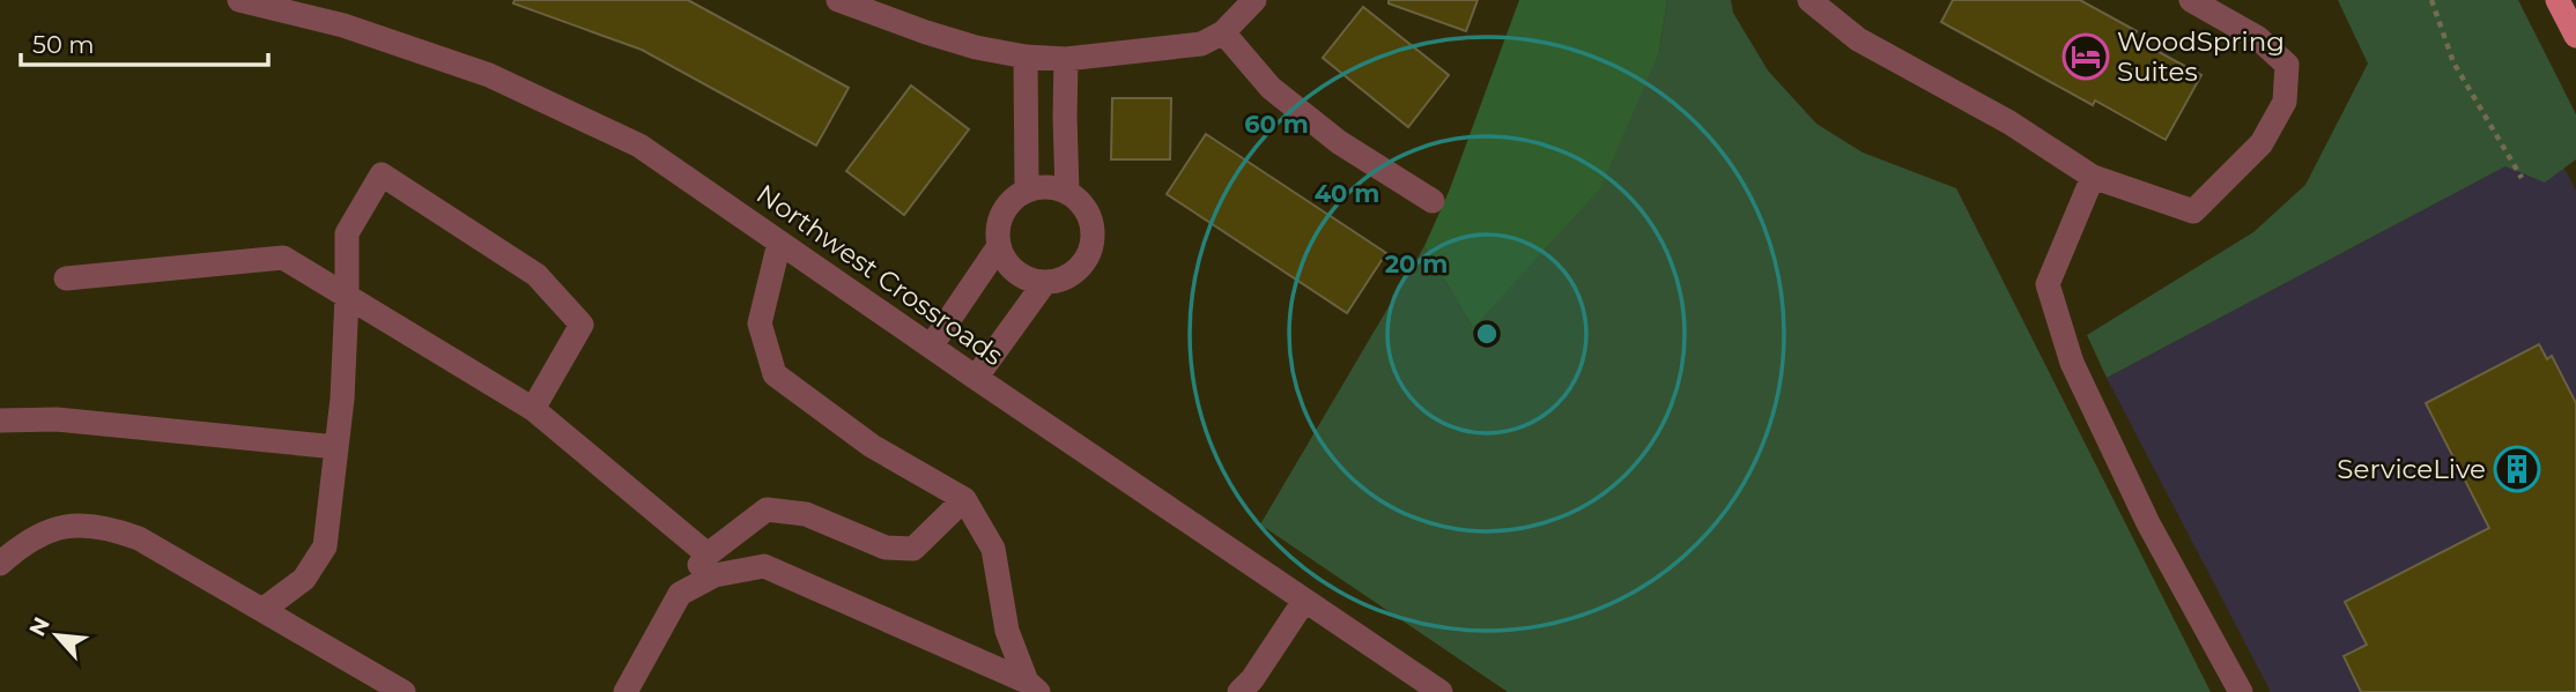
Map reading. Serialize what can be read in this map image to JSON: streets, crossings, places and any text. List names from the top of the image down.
{
  "streets": {
    "street": ["Northwest Crossroads"]
  },
  "places": {
    "hotel": ["WoodSpring Suites"],
    "building": ["ServiceLive"]
  },
  "scale_bar": "50 m",
  "north": "top left",
  "rings": ["60 m", "40 m", "20 m"]
}
